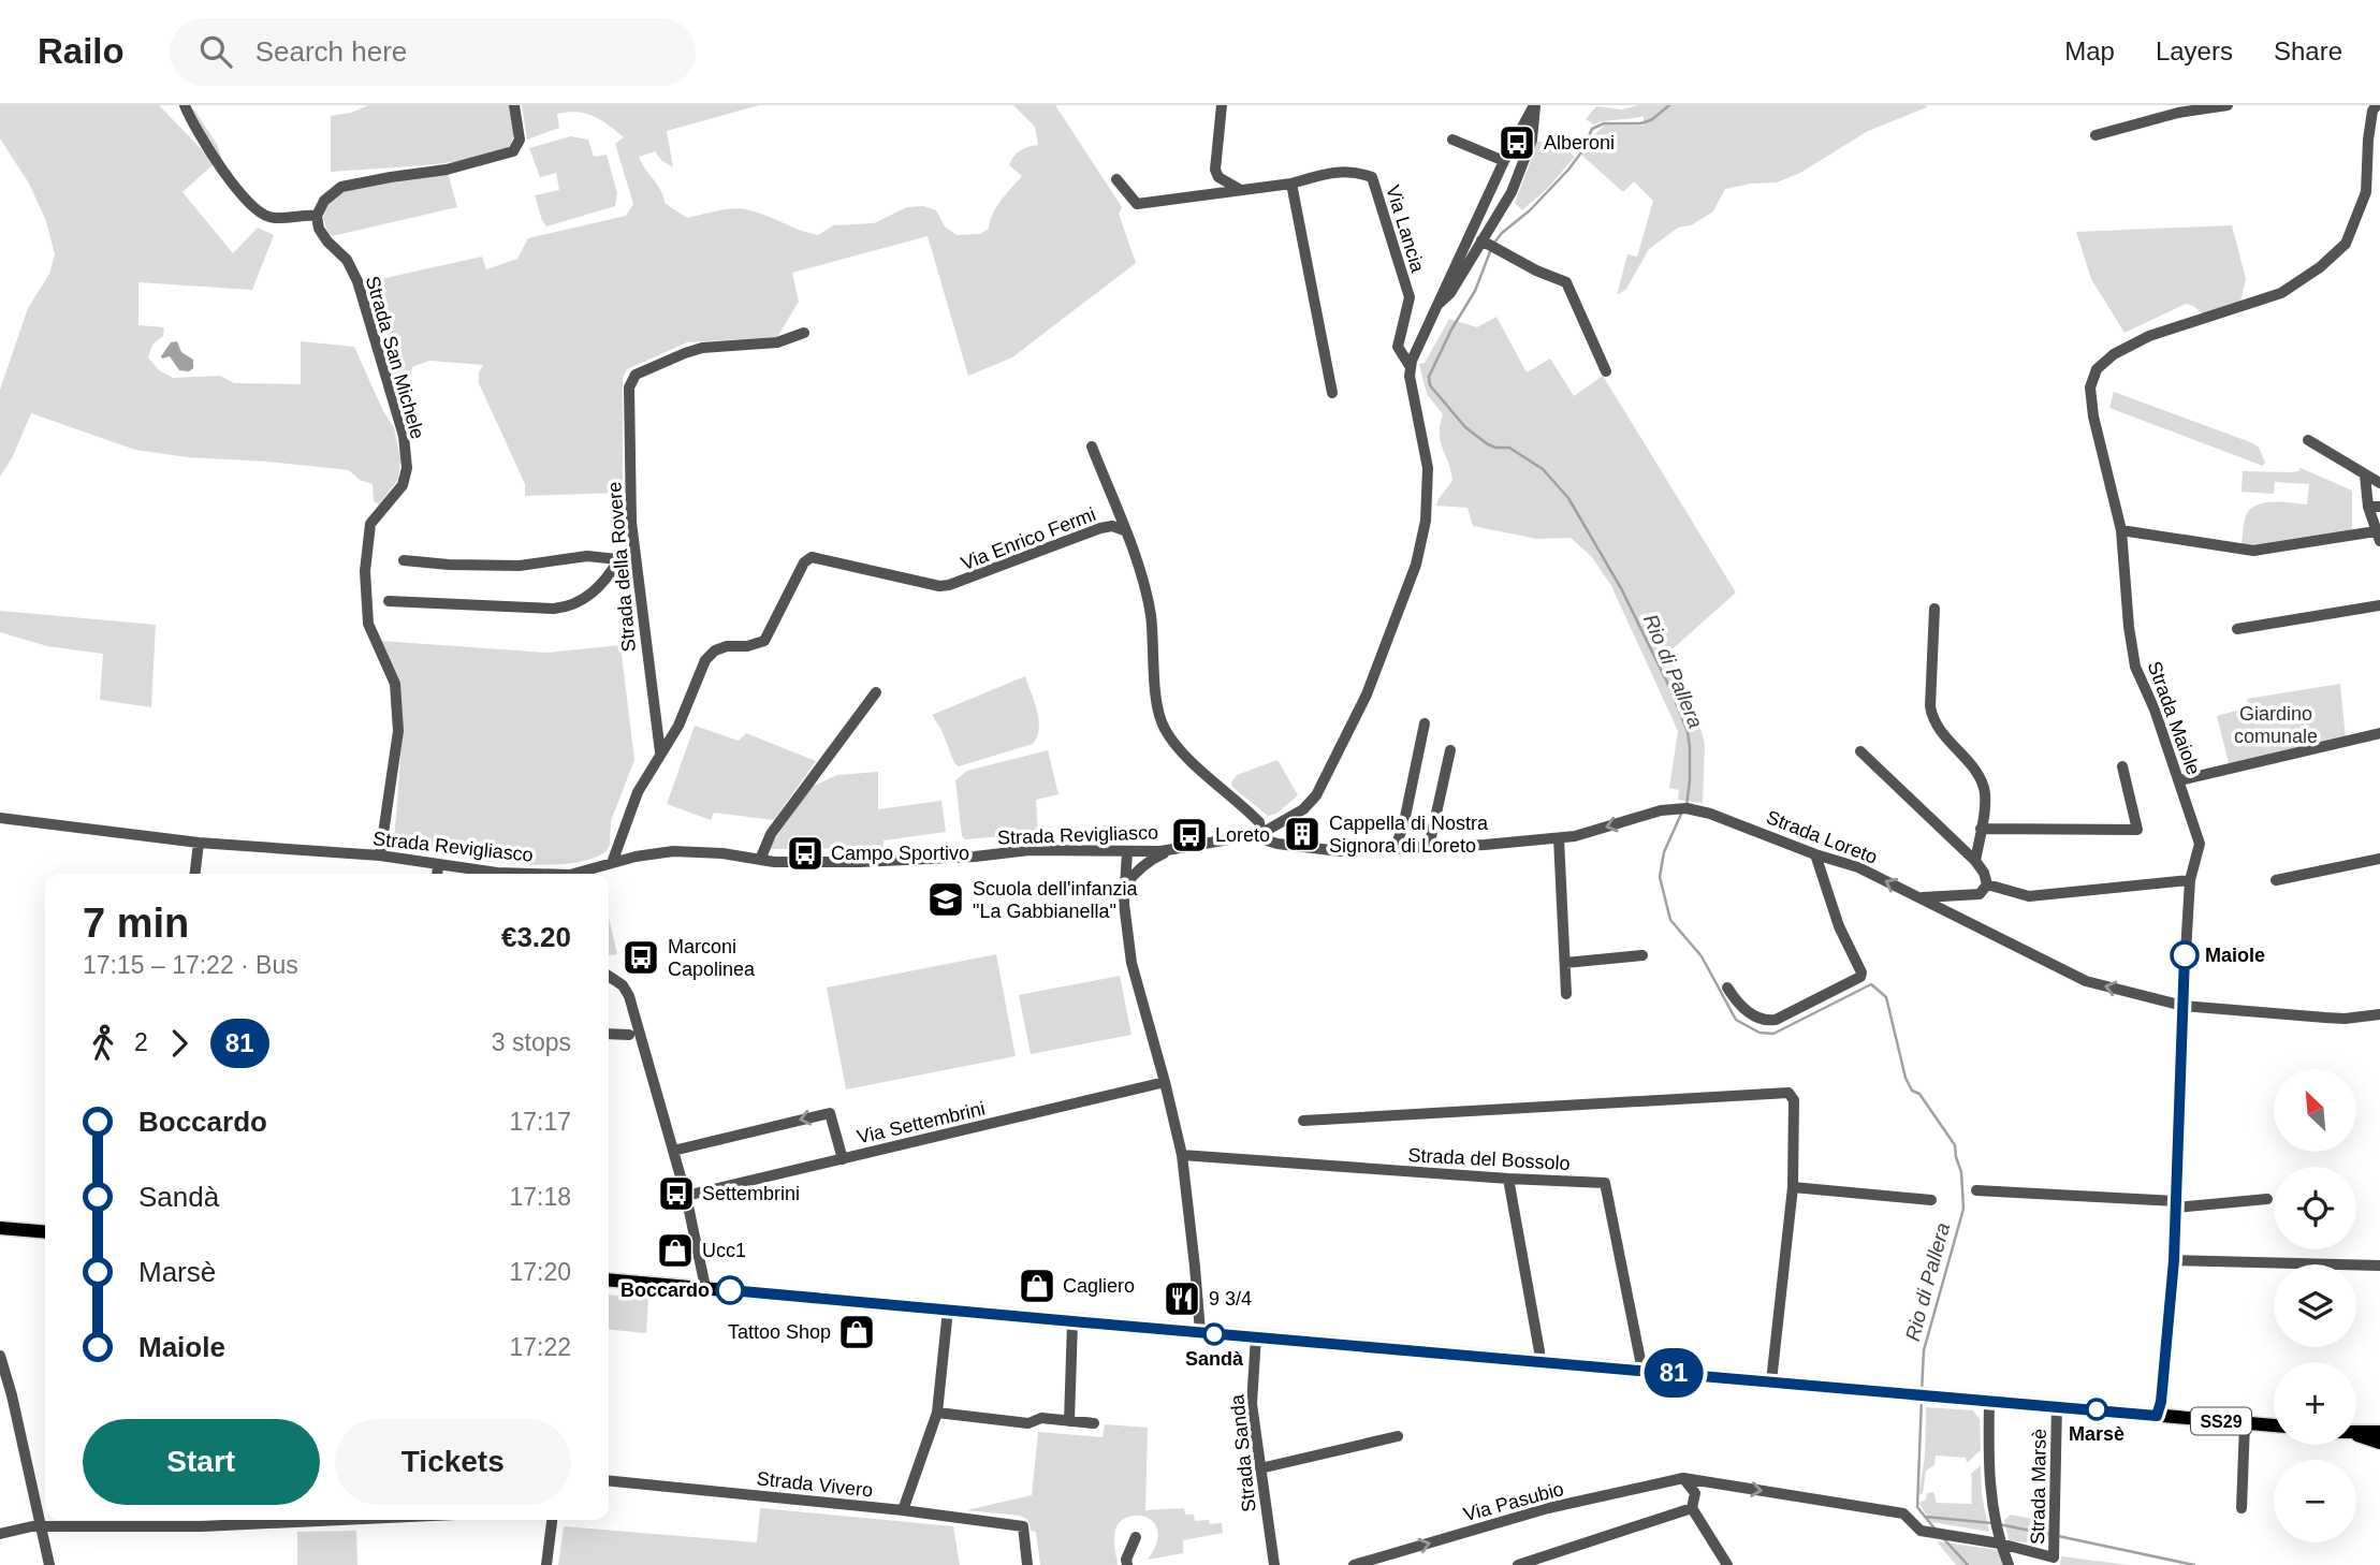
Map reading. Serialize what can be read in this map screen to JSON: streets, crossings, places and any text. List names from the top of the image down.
{
  "streets": {
    "main road": ["SS29"],
    "street": [
      "Via Lancia",
      "Strada San Michele",
      "Via Enrico Fermi",
      "Strada della Rovere",
      "Strada Maiole",
      "Strada Revigliasco",
      "Strada Loreto",
      "Via Settembrini",
      "Strada del Bossolo",
      "Strada Sanda",
      "Strada Vivero",
      "Strada Marsè",
      "Via Pasubio"
    ]
  },
  "crossings": [
    ["Via Lancia", "Strada Revigliasco"],
    ["Strada San Michele", "Strada Revigliasco"],
    ["Via Enrico Fermi", "Strada della Rovere"],
    ["Strada Maiole", "Strada Loreto"],
    ["Strada Maiole", "SS29"],
    ["Strada Revigliasco", "Strada Loreto"],
    ["Strada del Bossolo", "SS29"],
    ["SS29", "Strada Sanda"],
    ["SS29", "Strada Marsè"],
    ["Strada Marsè", "Via Pasubio"]
  ],
  "one_way": ["Strada Loreto", "Via Pasubio"],
  "water": ["Rio di Pallera"],
  "parks": ["Giardino comunale"],
  "places": {
    "bus stop": [
      "Alberoni",
      "Loreto",
      "Campo Sportivo",
      "Marconi Capolinea",
      "Settembrini"
    ],
    "building": ["Cappella di Nostra Signora di Loreto"],
    "school or university": ["Scuola dell'infanzia \"La Gabbianella\""],
    "other": [
      "Maiole",
      "Boccardo",
      "Sandà",
      "Marsè"
    ],
    "shop": ["Ucc1", "Cagliero", "Tattoo Shop"],
    "restaurant": ["9 3/4"]
  },
  "lines": ["bus line 81"],
  "north": "top left",
  "page": {
    "header": "Railo",
    "search": "Search here",
    "nav": ["Map", "Layers", "Share"],
    "on_map": "81",
    "heading": ["7 min", "17:15 – 17:22 · Bus", "€3.20"],
    "legs": ["2", "81", "3 stops"],
    "map_buttons": ["+", "−"],
    "list": [
      {
        "name": "Boccardo",
        "value": "17:17"
      },
      {
        "name": "Sandà",
        "value": "17:18"
      },
      {
        "name": "Marsè",
        "value": "17:20"
      },
      {
        "name": "Maiole",
        "value": "17:22"
      }
    ],
    "buttons": ["Start", "Tickets"]
  }
}
